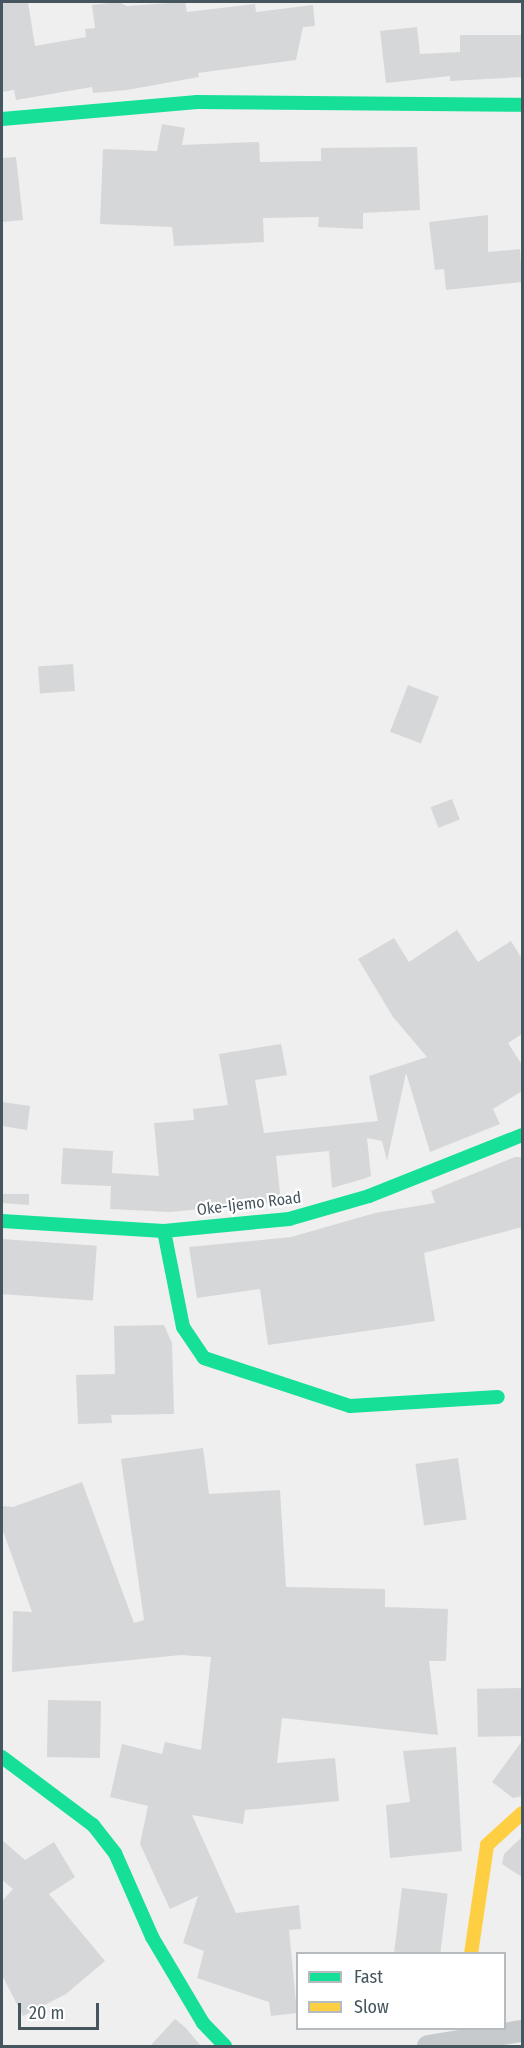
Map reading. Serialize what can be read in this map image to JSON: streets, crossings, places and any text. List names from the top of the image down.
{
  "streets": {
    "street": ["Oke-Ijemo Road"]
  },
  "legend": ["Fast", "Slow"],
  "scale_bar": "20 m"
}
